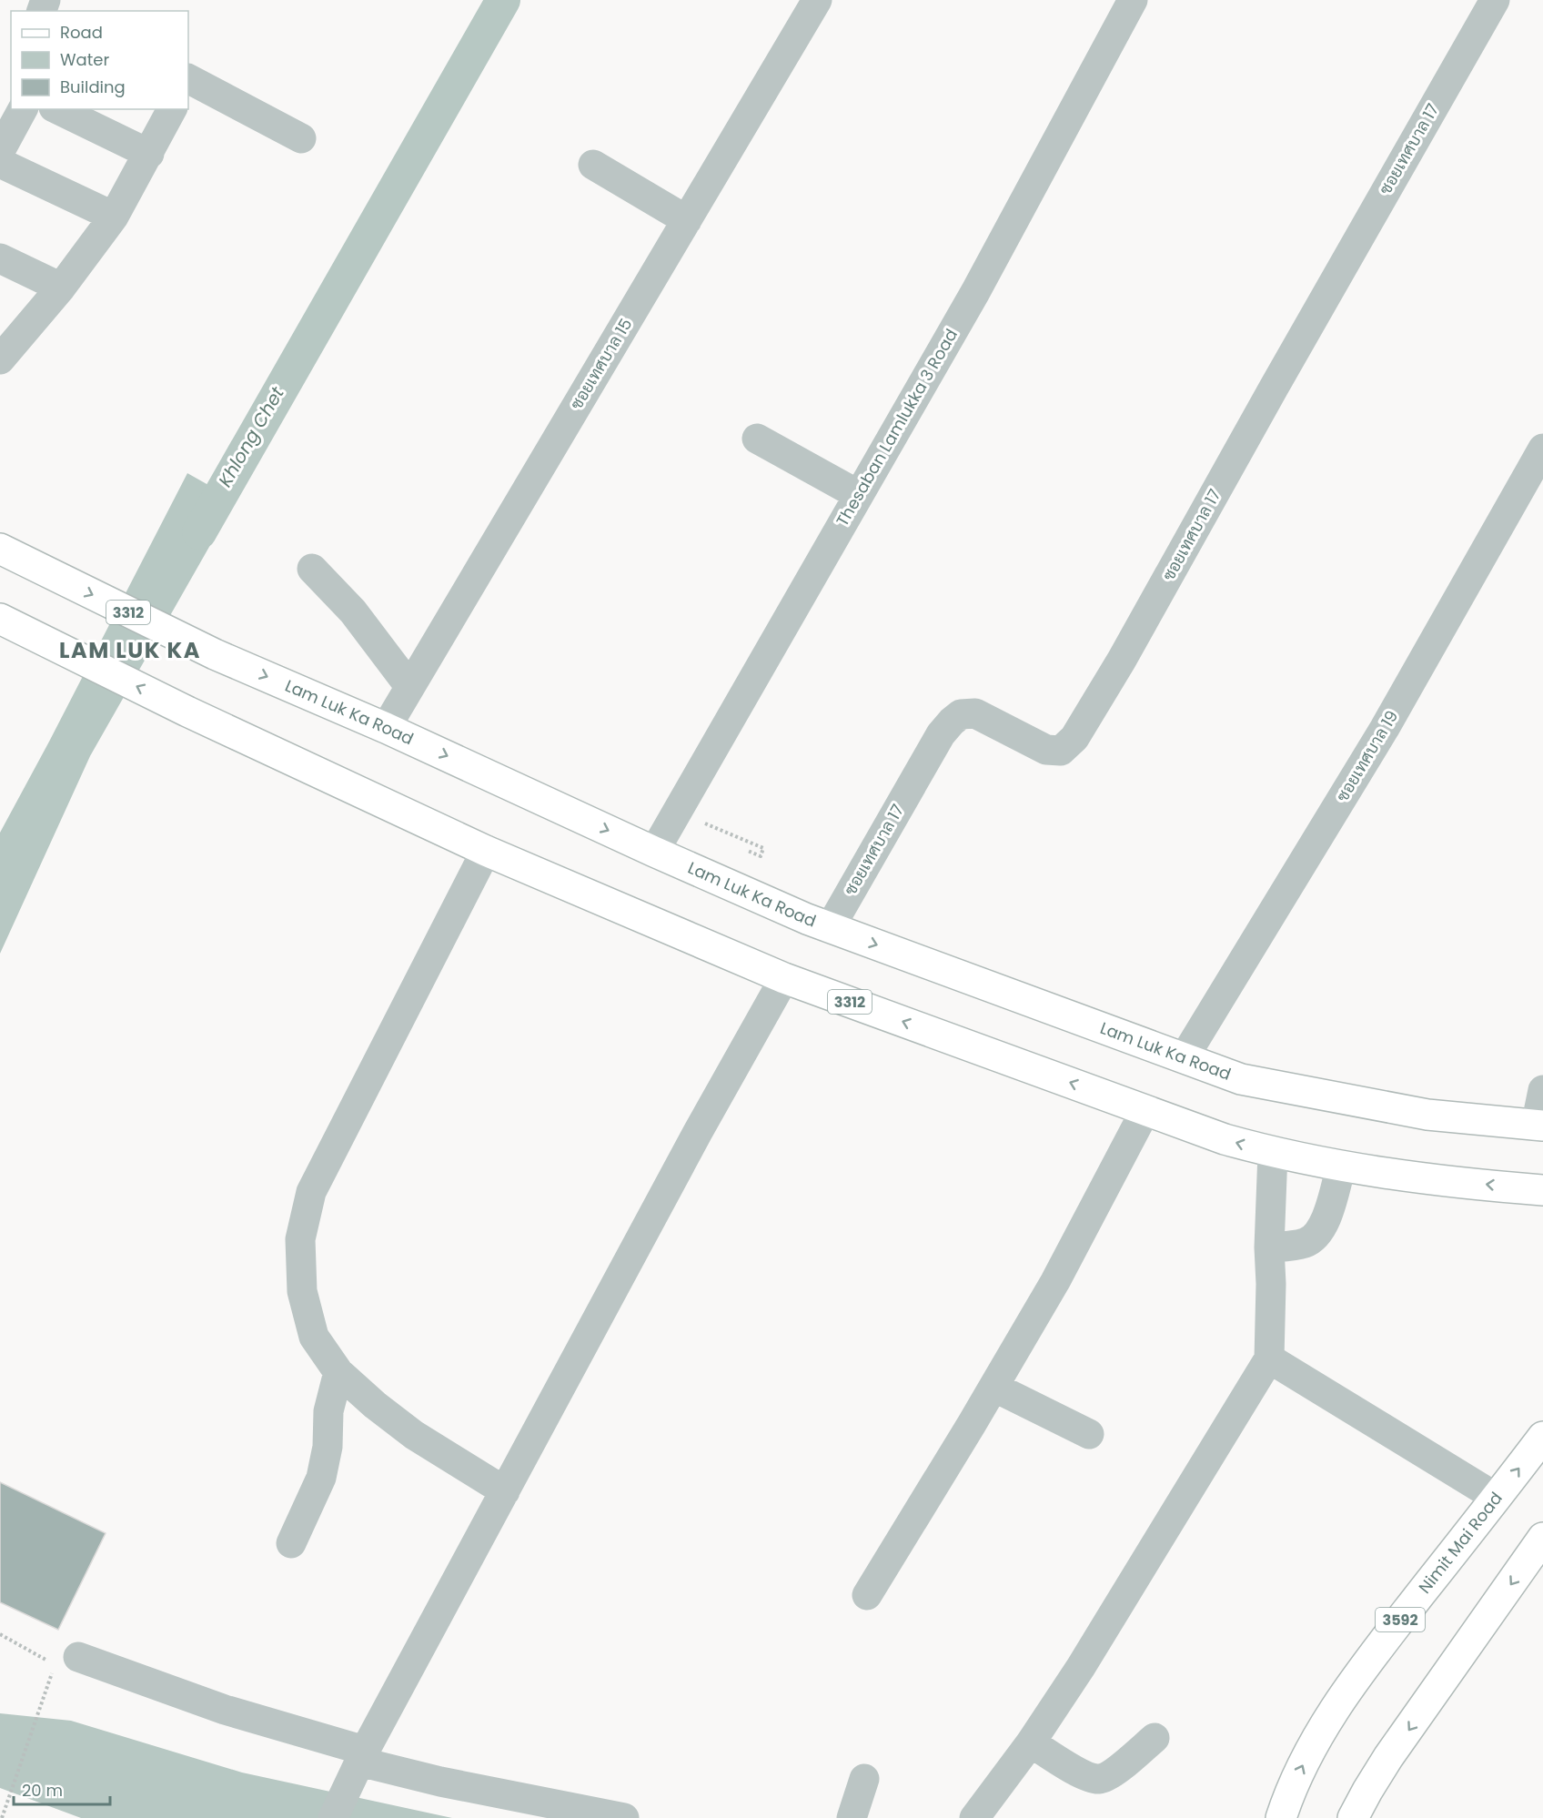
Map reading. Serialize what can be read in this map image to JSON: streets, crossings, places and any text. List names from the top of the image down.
{
  "streets": {
    "main road": [
      "3312",
      "Lam Luk Ka Road",
      "Nimit Mai Road",
      "3592"
    ],
    "street": [
      "ซอยเทศบาล 17",
      "ซอยเทศบาล 15",
      "Thesaban Lamlukka 3 Road",
      "ซอยเทศบาล 19"
    ]
  },
  "crossings": [
    ["ซอยเทศบาล 17", "Lam Luk Ka Road"],
    ["ซอยเทศบาล 15", "Lam Luk Ka Road"],
    ["Thesaban Lamlukka 3 Road", "Lam Luk Ka Road"],
    ["Lam Luk Ka Road", "ซอยเทศบาล 19"]
  ],
  "districts": ["LAM LUK KA"],
  "water": ["Khlong Chet"],
  "legend": ["Road", "Water", "Building"],
  "scale_bar": "20 m"
}
